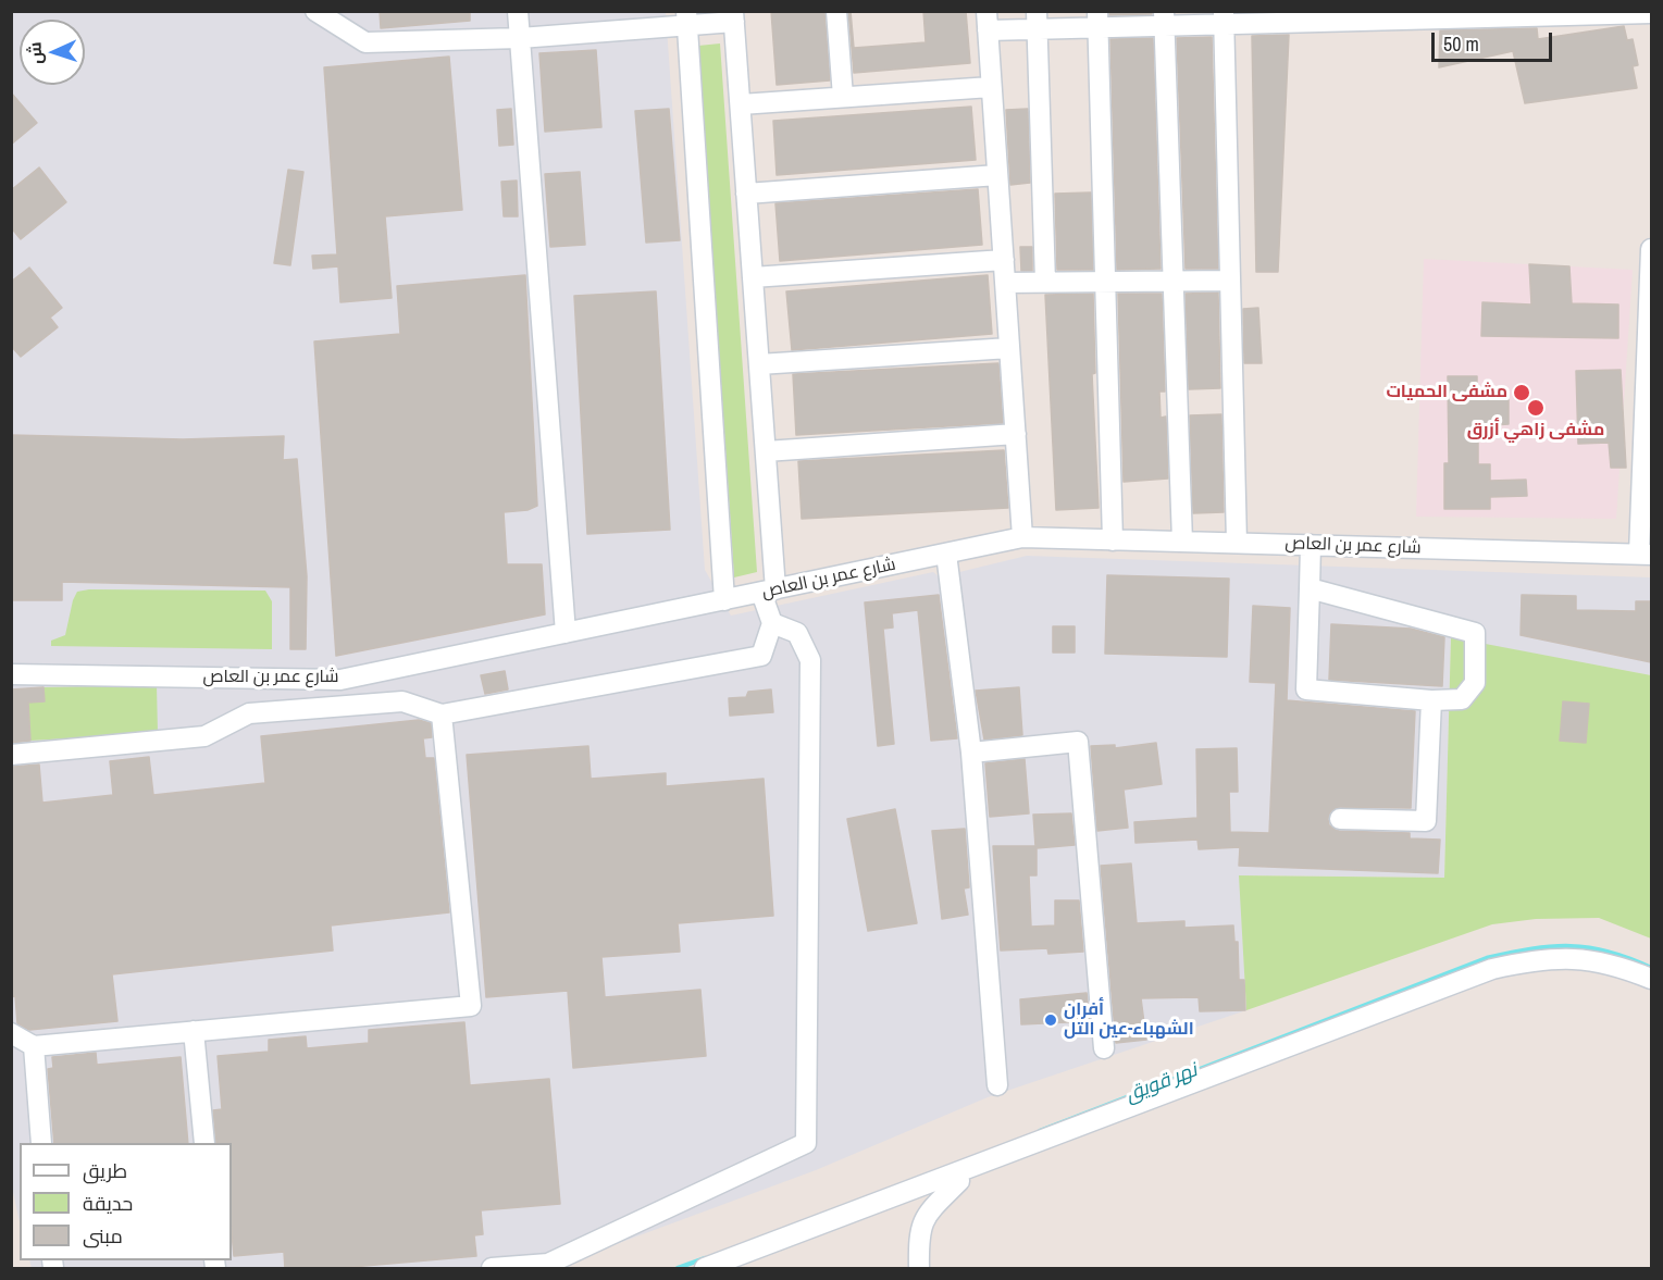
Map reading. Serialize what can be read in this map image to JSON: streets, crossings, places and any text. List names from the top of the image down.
{
  "streets": {
    "street": ["شارع عمر بن العاص"]
  },
  "water": ["نهر قويق"],
  "places": ["مشفى الحميات", "مشفى زاهي أزرق", "أفران الشهباء-عين التل"],
  "legend": ["طريق", "حديقة", "مبنى"],
  "scale_bar": "50 m",
  "north": "left"
}
